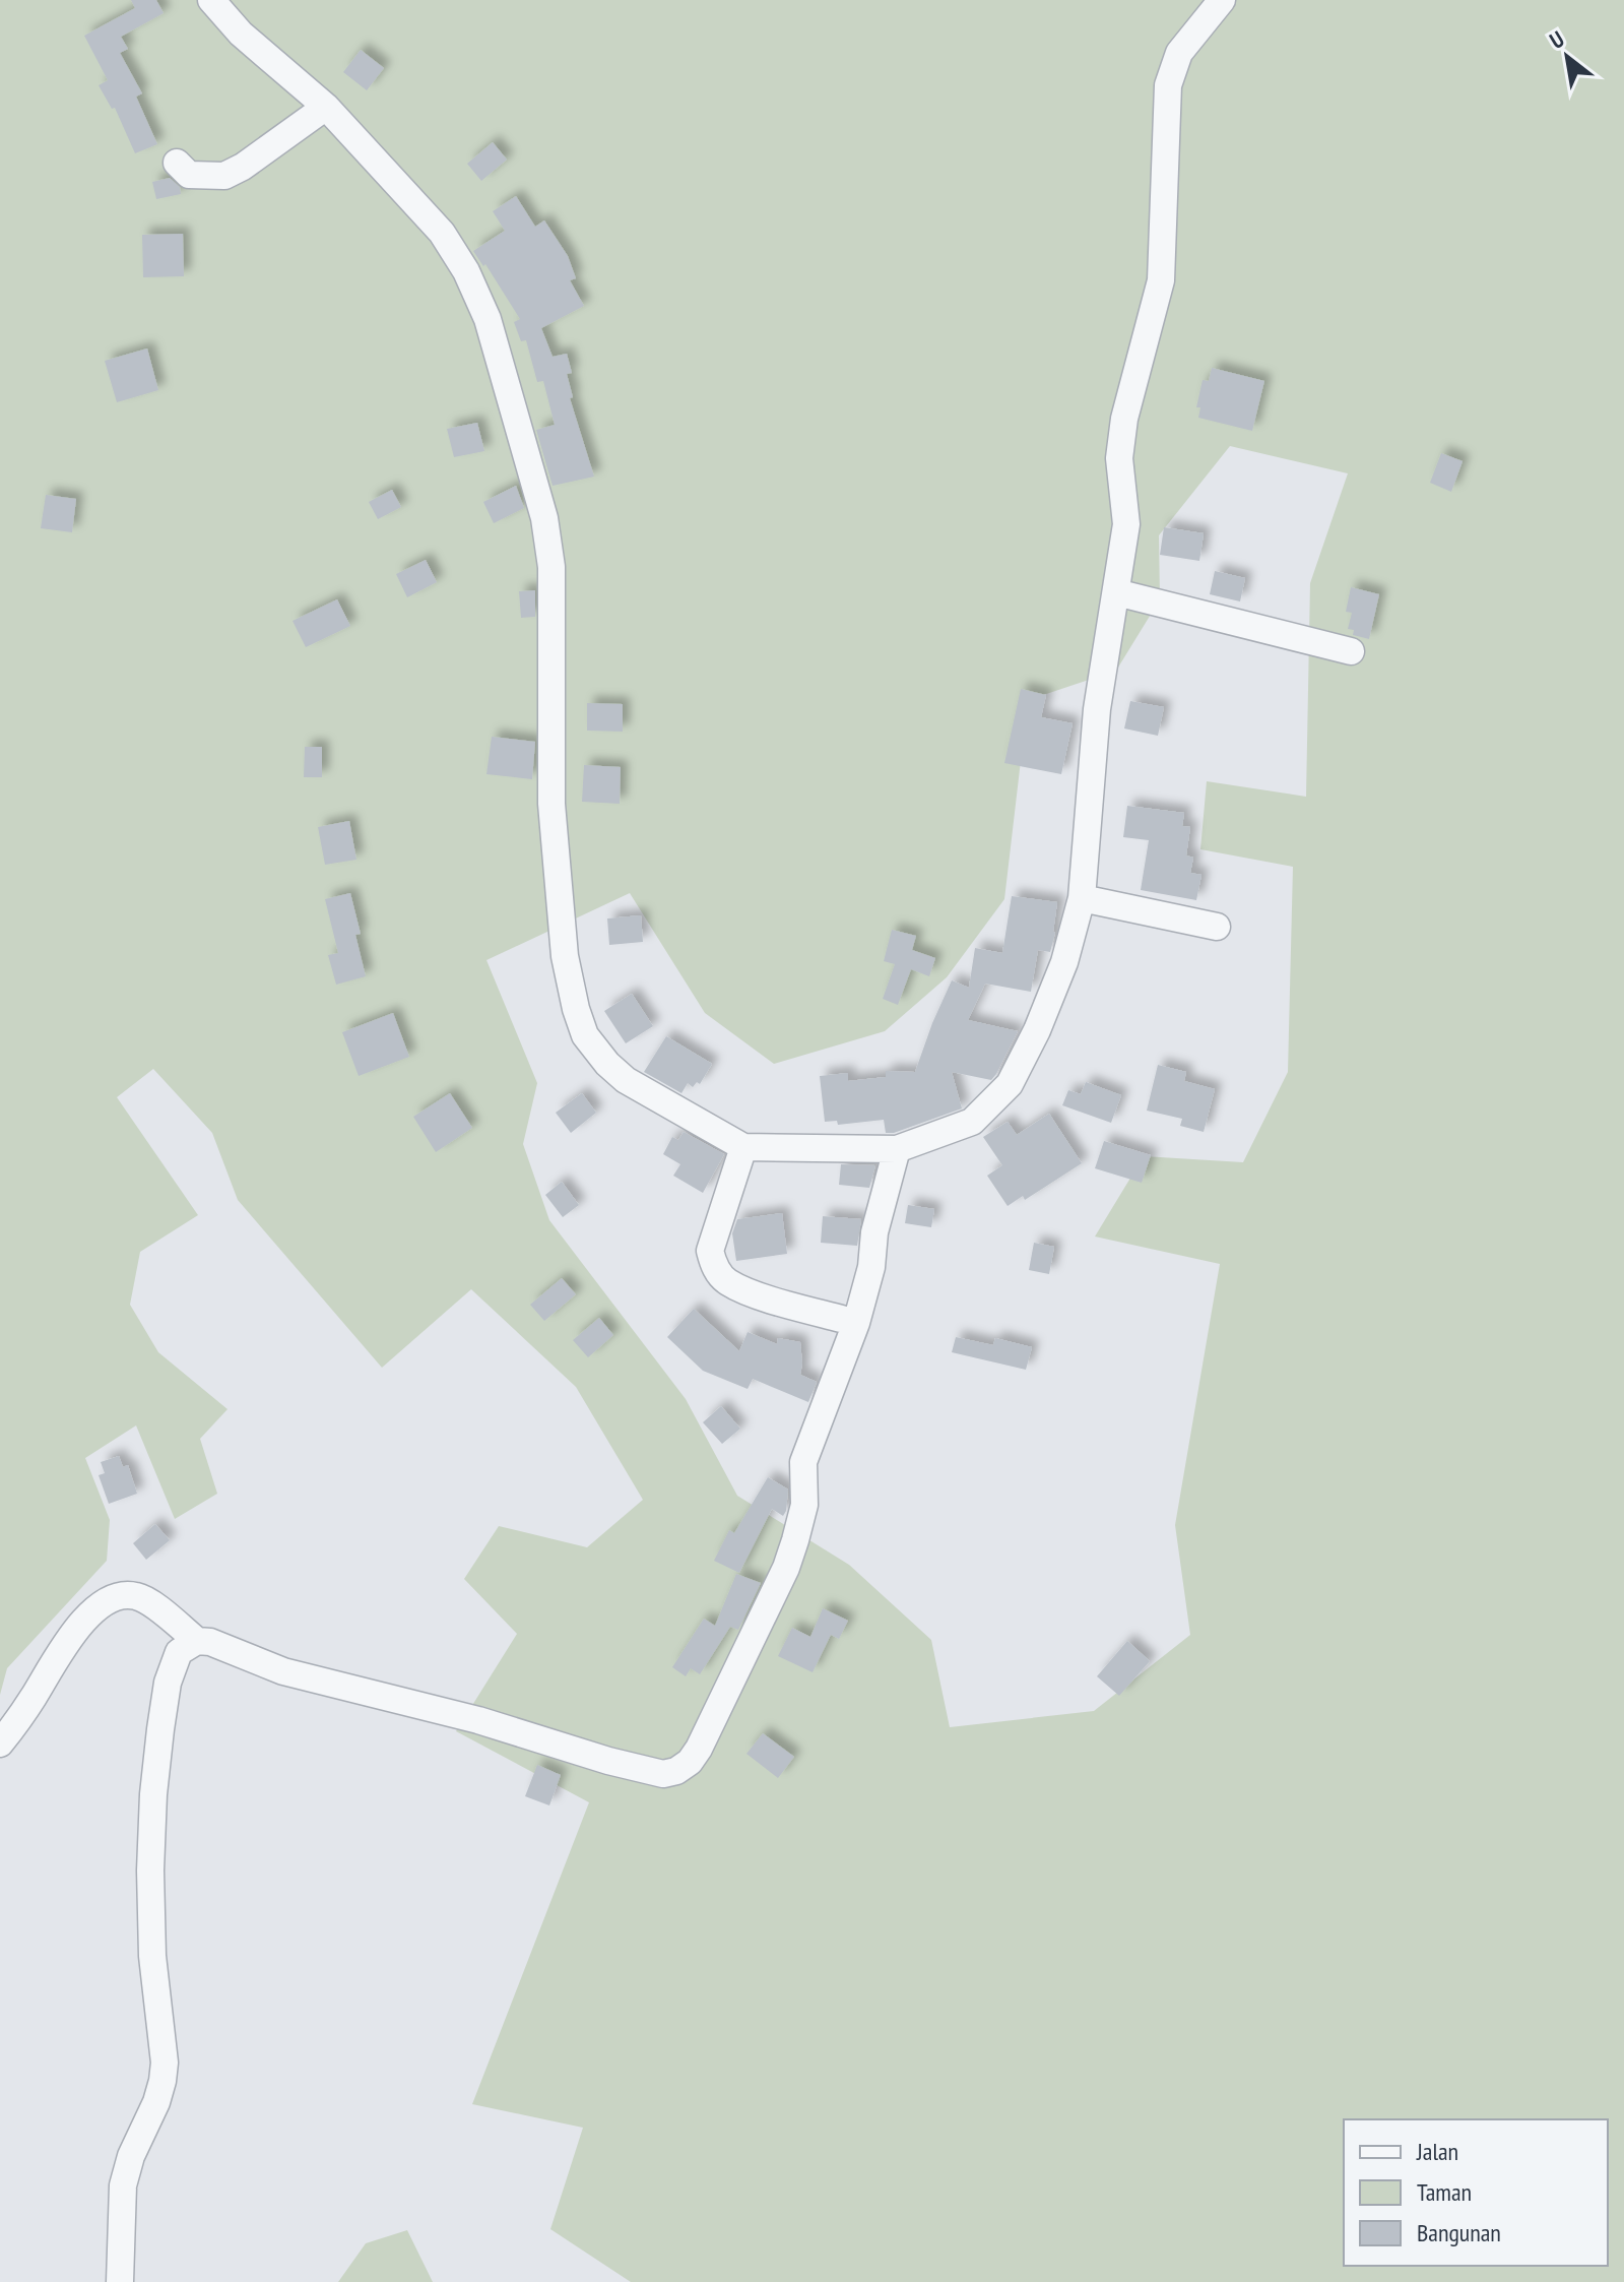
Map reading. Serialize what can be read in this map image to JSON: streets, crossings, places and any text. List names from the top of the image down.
{
  "legend": ["Jalan", "Taman", "Bangunan"],
  "north": "top left"
}
